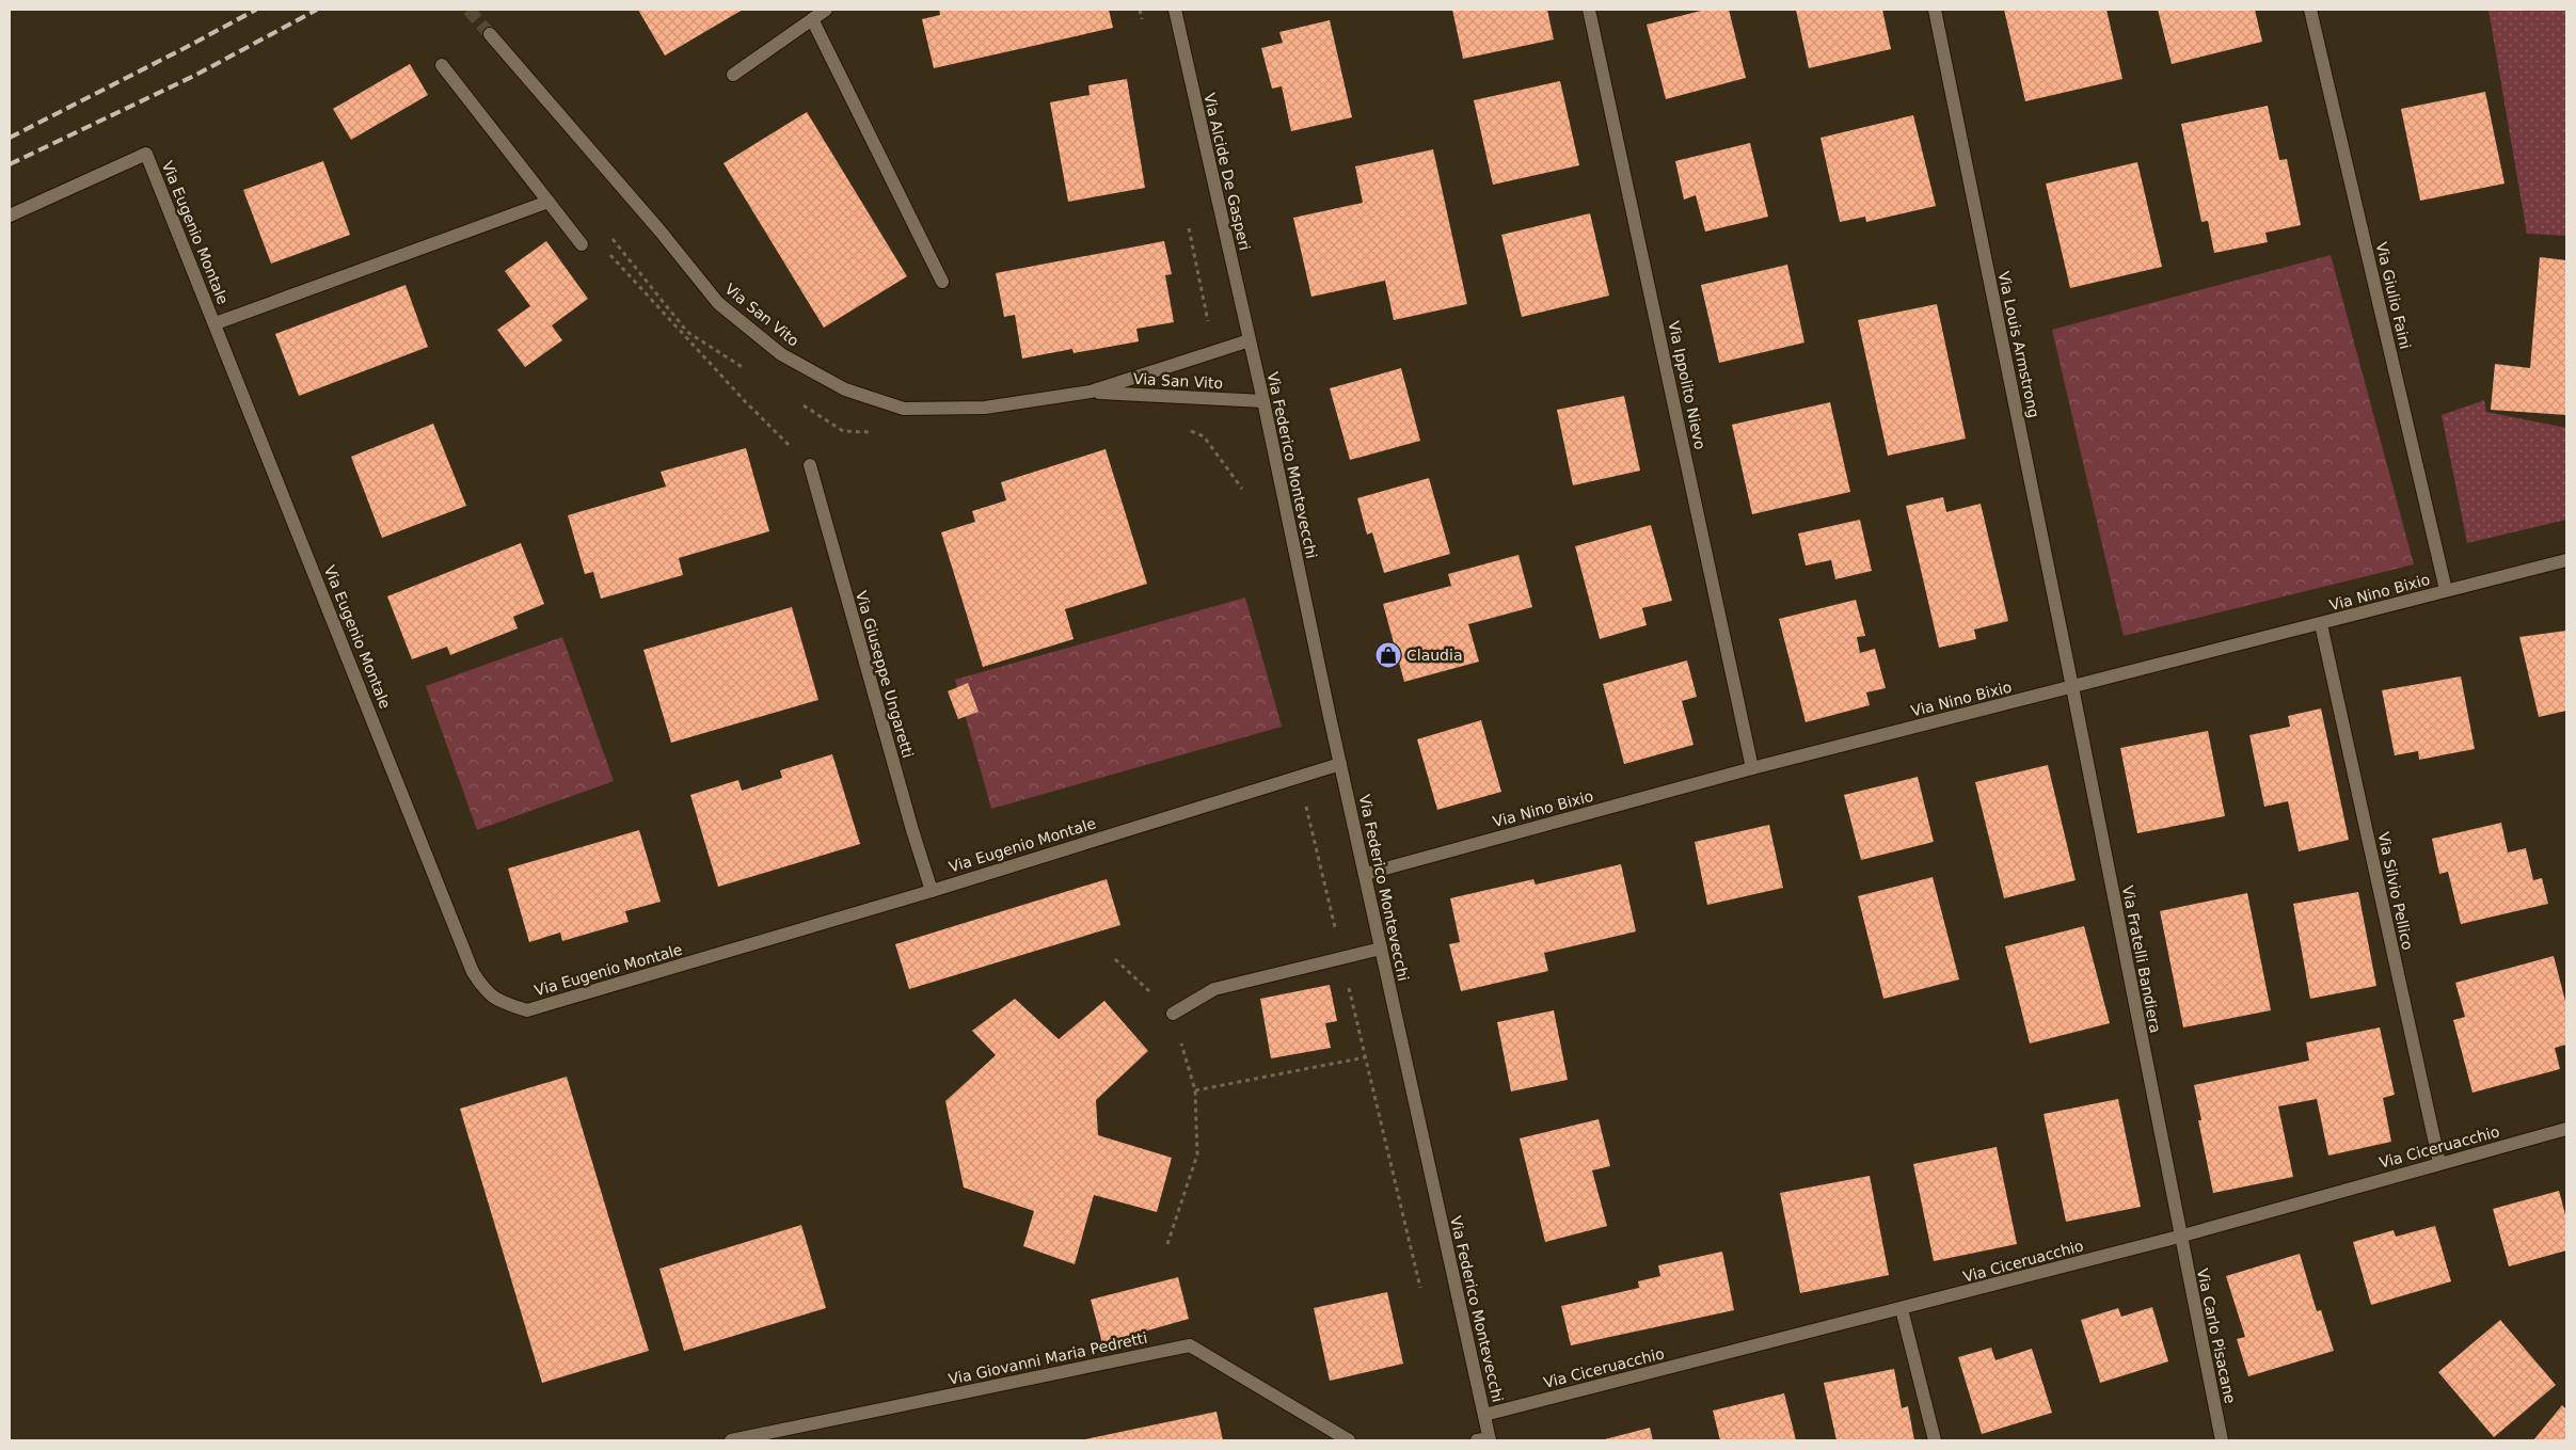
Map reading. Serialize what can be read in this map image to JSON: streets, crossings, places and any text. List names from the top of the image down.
{
  "streets": {
    "street": [
      "Via Alcide De Gasperi",
      "Via Eugenio Montale",
      "Via Giulio Faini",
      "Via San Vito",
      "Via Louis Armstrong",
      "Via Ippolito Nievo",
      "Via Federico Montevecchi",
      "Via Nino Bixio",
      "Via Giuseppe Ungaretti",
      "Via Silvio Pellico",
      "Via Fratelli Bandiera",
      "Via Ciceruacchio",
      "Via Carlo Pisacane",
      "Via Giovanni Maria Pedretti"
    ]
  },
  "crossings": [
    ["Via Alcide De Gasperi", "Via San Vito"],
    ["Via Alcide De Gasperi", "Via Federico Montevecchi"],
    ["Via Eugenio Montale", "Via Federico Montevecchi"],
    ["Via Eugenio Montale", "Via Giuseppe Ungaretti"],
    ["Via Giulio Faini", "Via Nino Bixio"],
    ["Via San Vito", "Via Federico Montevecchi"],
    ["Via Louis Armstrong", "Via Nino Bixio"],
    ["Via Louis Armstrong", "Via Fratelli Bandiera"],
    ["Via Ippolito Nievo", "Via Nino Bixio"],
    ["Via Federico Montevecchi", "Via Nino Bixio"],
    ["Via Federico Montevecchi", "Via Ciceruacchio"],
    ["Via Nino Bixio", "Via Silvio Pellico"],
    ["Via Nino Bixio", "Via Fratelli Bandiera"],
    ["Via Silvio Pellico", "Via Ciceruacchio"],
    ["Via Fratelli Bandiera", "Via Ciceruacchio"],
    ["Via Fratelli Bandiera", "Via Carlo Pisacane"],
    ["Via Ciceruacchio", "Via Carlo Pisacane"]
  ],
  "places": {
    "shop": ["Claudia"]
  }
}
